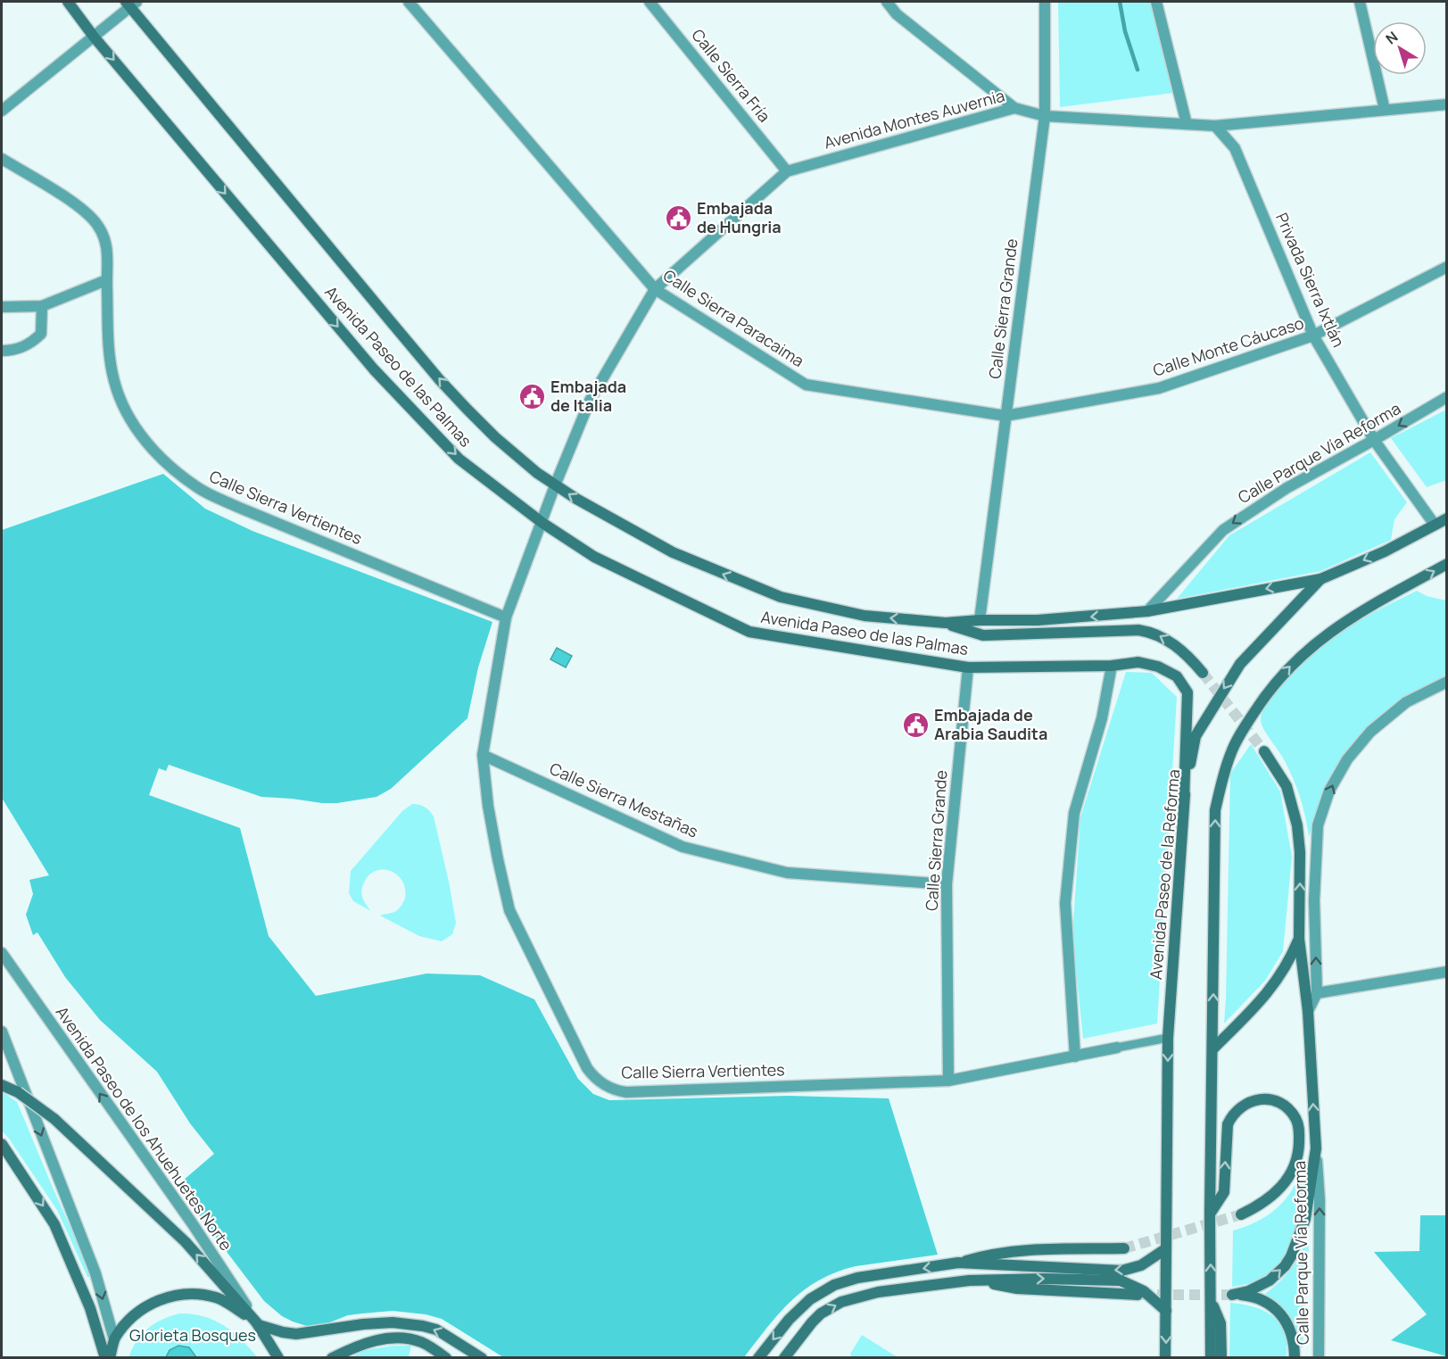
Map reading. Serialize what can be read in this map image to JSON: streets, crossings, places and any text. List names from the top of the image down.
{
  "streets": {
    "main road": ["Avenida Paseo de las Palmas", "Avenida Paseo de la Reforma"],
    "street": [
      "Calle Sierra Fría",
      "Avenida Montes Auvernia",
      "Privada Sierra Ixtlán",
      "Calle Sierra Grande",
      "Calle Sierra Paracaima",
      "Calle Monte Cáucaso",
      "Calle Parque Vía Reforma",
      "Calle Sierra Vertientes",
      "Calle Sierra Mestañas",
      "Avenida Paseo de los Ahuehuetes Norte"
    ]
  },
  "crossings": [
    ["Calle Sierra Fría", "Avenida Montes Auvernia"],
    ["Avenida Montes Auvernia", "Privada Sierra Ixtlán"],
    ["Avenida Montes Auvernia", "Calle Sierra Grande"],
    ["Avenida Montes Auvernia", "Calle Sierra Paracaima"],
    ["Avenida Montes Auvernia", "Avenida Paseo de las Palmas"],
    ["Avenida Montes Auvernia", "Calle Sierra Vertientes"],
    ["Privada Sierra Ixtlán", "Calle Monte Cáucaso"],
    ["Privada Sierra Ixtlán", "Calle Parque Vía Reforma"],
    ["Privada Sierra Ixtlán", "Avenida Paseo de la Reforma"],
    ["Calle Sierra Grande", "Calle Sierra Paracaima"],
    ["Calle Sierra Grande", "Calle Monte Cáucaso"],
    ["Calle Sierra Grande", "Avenida Paseo de las Palmas"],
    ["Calle Sierra Grande", "Calle Sierra Vertientes"],
    ["Calle Sierra Grande", "Calle Sierra Mestañas"],
    ["Calle Sierra Paracaima", "Calle Monte Cáucaso"],
    ["Avenida Paseo de las Palmas", "Calle Parque Vía Reforma"],
    ["Avenida Paseo de las Palmas", "Calle Sierra Vertientes"],
    ["Avenida Paseo de las Palmas", "Avenida Paseo de la Reforma"],
    ["Calle Sierra Vertientes", "Calle Sierra Mestañas"],
    ["Calle Sierra Vertientes", "Avenida Paseo de la Reforma"]
  ],
  "parks": ["Glorieta Bosques"],
  "places": {
    "public building": ["Embajada de Hungria", "Embajada de Italia", "Embajada de Arabia Saudita"]
  },
  "north": "top left"
}
